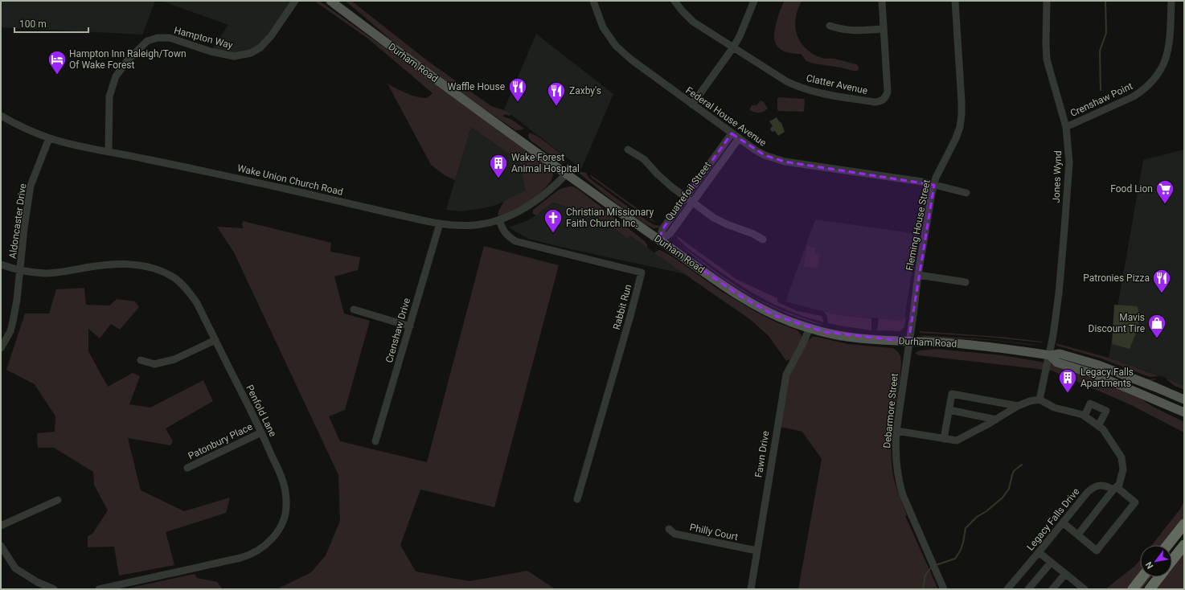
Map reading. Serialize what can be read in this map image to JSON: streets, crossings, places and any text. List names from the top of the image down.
{
  "streets": {
    "main road": ["Durham Road"],
    "street": [
      "Hampton Way",
      "Clatter Avenue",
      "Crenshaw Point",
      "Federal House Avenue",
      "Jones Wynd",
      "Wake Union Church Road",
      "Quatrefoil Street",
      "Aldoncaster Drive",
      "Fleming House Street",
      "Rabbit Run",
      "Crenshaw Drive",
      "Penfold Lane",
      "Debarmore Street",
      "Patonbury Place",
      "Fawn Drive",
      "Legacy Falls Drive",
      "Philly Court"
    ]
  },
  "crossings": [
    ["Hampton Way", "Wake Union Church Road"],
    ["Durham Road", "Jones Wynd"],
    ["Durham Road", "Wake Union Church Road"],
    ["Durham Road", "Quatrefoil Street"],
    ["Durham Road", "Fleming House Street"],
    ["Durham Road", "Debarmore Street"],
    ["Durham Road", "Fawn Drive"],
    ["Crenshaw Point", "Jones Wynd"],
    ["Federal House Avenue", "Quatrefoil Street"],
    ["Federal House Avenue", "Fleming House Street"],
    ["Wake Union Church Road", "Aldoncaster Drive"],
    ["Wake Union Church Road", "Rabbit Run"],
    ["Wake Union Church Road", "Crenshaw Drive"],
    ["Aldoncaster Drive", "Penfold Lane"],
    ["Fleming House Street", "Debarmore Street"],
    ["Penfold Lane", "Patonbury Place"],
    ["Fawn Drive", "Philly Court"]
  ],
  "places": {
    "hotel": ["Hampton Inn Raleigh/Town Of Wake Forest"],
    "restaurant": ["Waffle House", "Zaxby's", "Patronies Pizza"],
    "building": ["Wake Forest Animal Hospital", "Legacy Falls Apartments"],
    "supermarket": ["Food Lion"],
    "church": ["Christian Missionary Faith Church Inc."],
    "shop": ["Mavis Discount Tire"]
  },
  "scale_bar": "100 m",
  "north": "bottom left"
}
